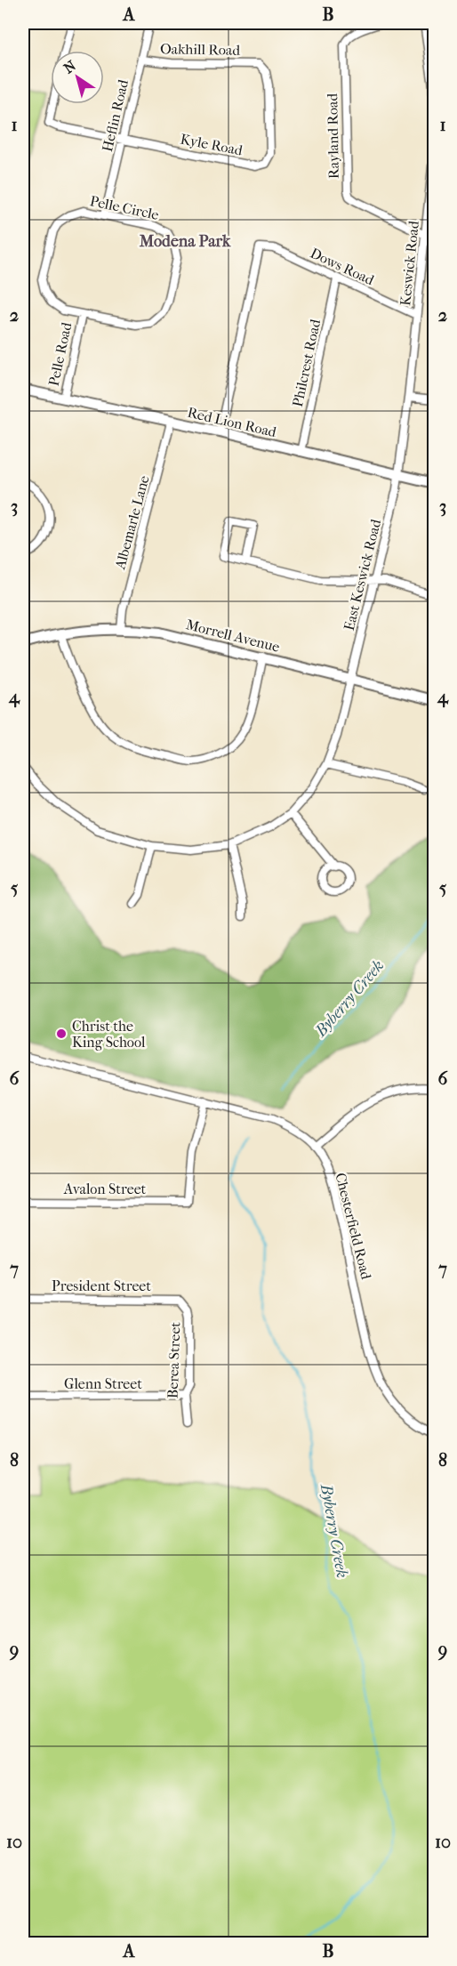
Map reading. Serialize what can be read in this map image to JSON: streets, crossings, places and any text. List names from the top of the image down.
{
  "streets": {
    "street": [
      "Oakhill Road",
      "Heflin Road",
      "Rayland Road",
      "Kyle Road",
      "Pelle Circle",
      "Keswick Road",
      "Dows Road",
      "Pelle Road",
      "Philcrest Road",
      "Red Lion Road",
      "Albemarle Lane",
      "East Keswick Road",
      "Morrell Avenue",
      "Avalon Street",
      "Chesterfield Road",
      "President Street",
      "Berea Street",
      "Glenn Street"
    ]
  },
  "crossings": [
    ["Oakhill Road", "Heflin Road"],
    ["Oakhill Road", "Kyle Road"],
    ["Heflin Road", "Kyle Road"],
    ["Heflin Road", "Pelle Circle"],
    ["Heflin Road", "Pelle Road"],
    ["Rayland Road", "Keswick Road"],
    ["Pelle Circle", "Pelle Road"],
    ["Keswick Road", "Dows Road"],
    ["Keswick Road", "Red Lion Road"],
    ["Keswick Road", "East Keswick Road"],
    ["Dows Road", "Philcrest Road"],
    ["Dows Road", "Red Lion Road"],
    ["Pelle Road", "Red Lion Road"],
    ["Philcrest Road", "Red Lion Road"],
    ["Red Lion Road", "Albemarle Lane"],
    ["Red Lion Road", "East Keswick Road"],
    ["Albemarle Lane", "Morrell Avenue"],
    ["East Keswick Road", "Morrell Avenue"],
    ["Avalon Street", "Chesterfield Road"],
    ["President Street", "Berea Street"],
    ["Berea Street", "Glenn Street"]
  ],
  "districts": ["Modena Park"],
  "water": ["Byberry Creek"],
  "places": ["Christ the King School"],
  "north": "top left",
  "grid": {
    "columns": ["A", "B"],
    "rows": [
      "1",
      "2",
      "3",
      "4",
      "5",
      "6",
      "7",
      "8",
      "9",
      "10"
    ]
  }
}
